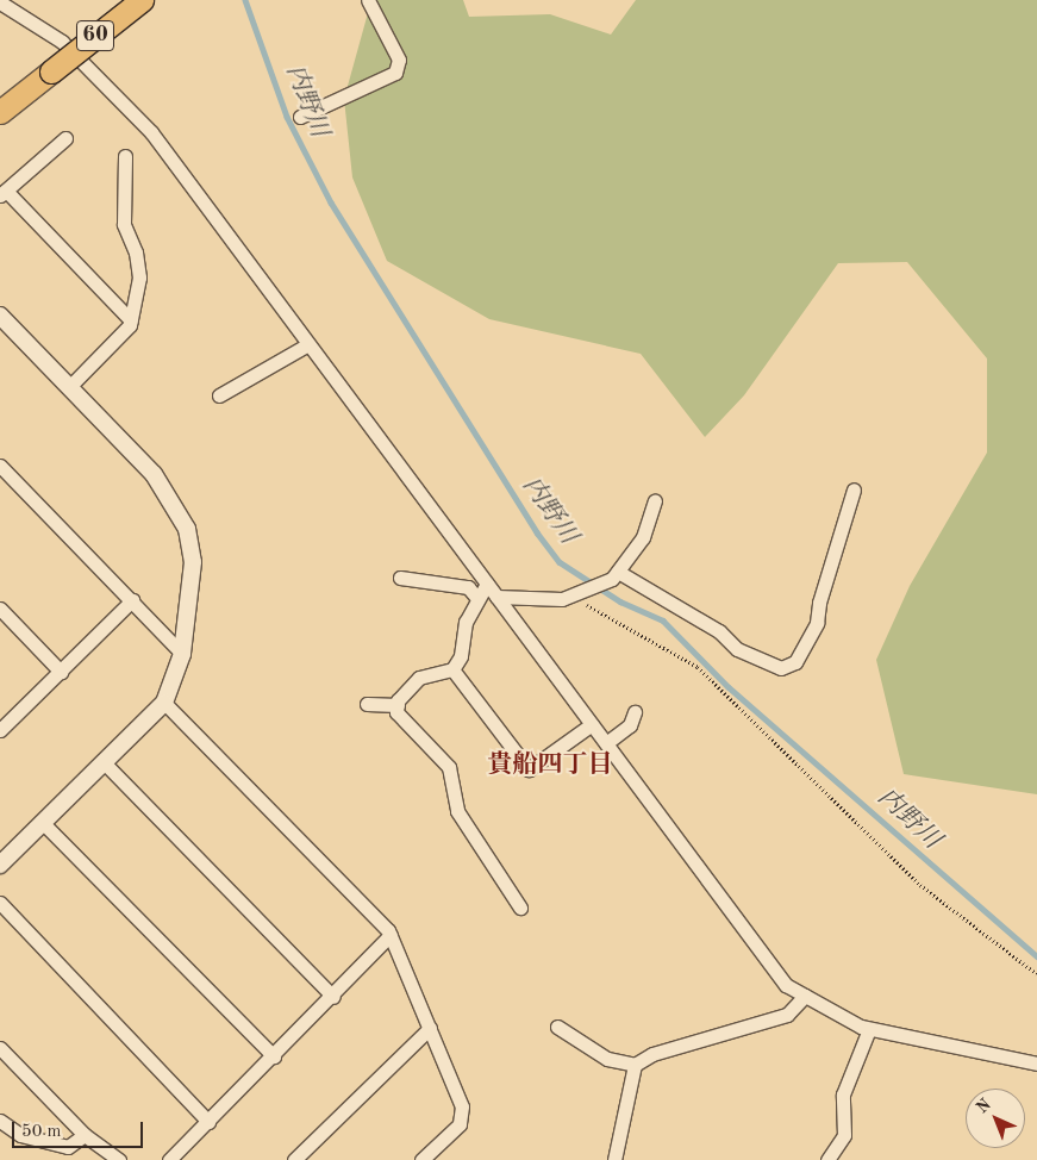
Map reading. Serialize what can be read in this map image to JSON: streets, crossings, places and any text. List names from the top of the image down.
{
  "streets": {
    "main road": ["60"]
  },
  "districts": ["貴船四丁目"],
  "water": ["内野川"],
  "scale_bar": "50 m",
  "north": "top left"
}
